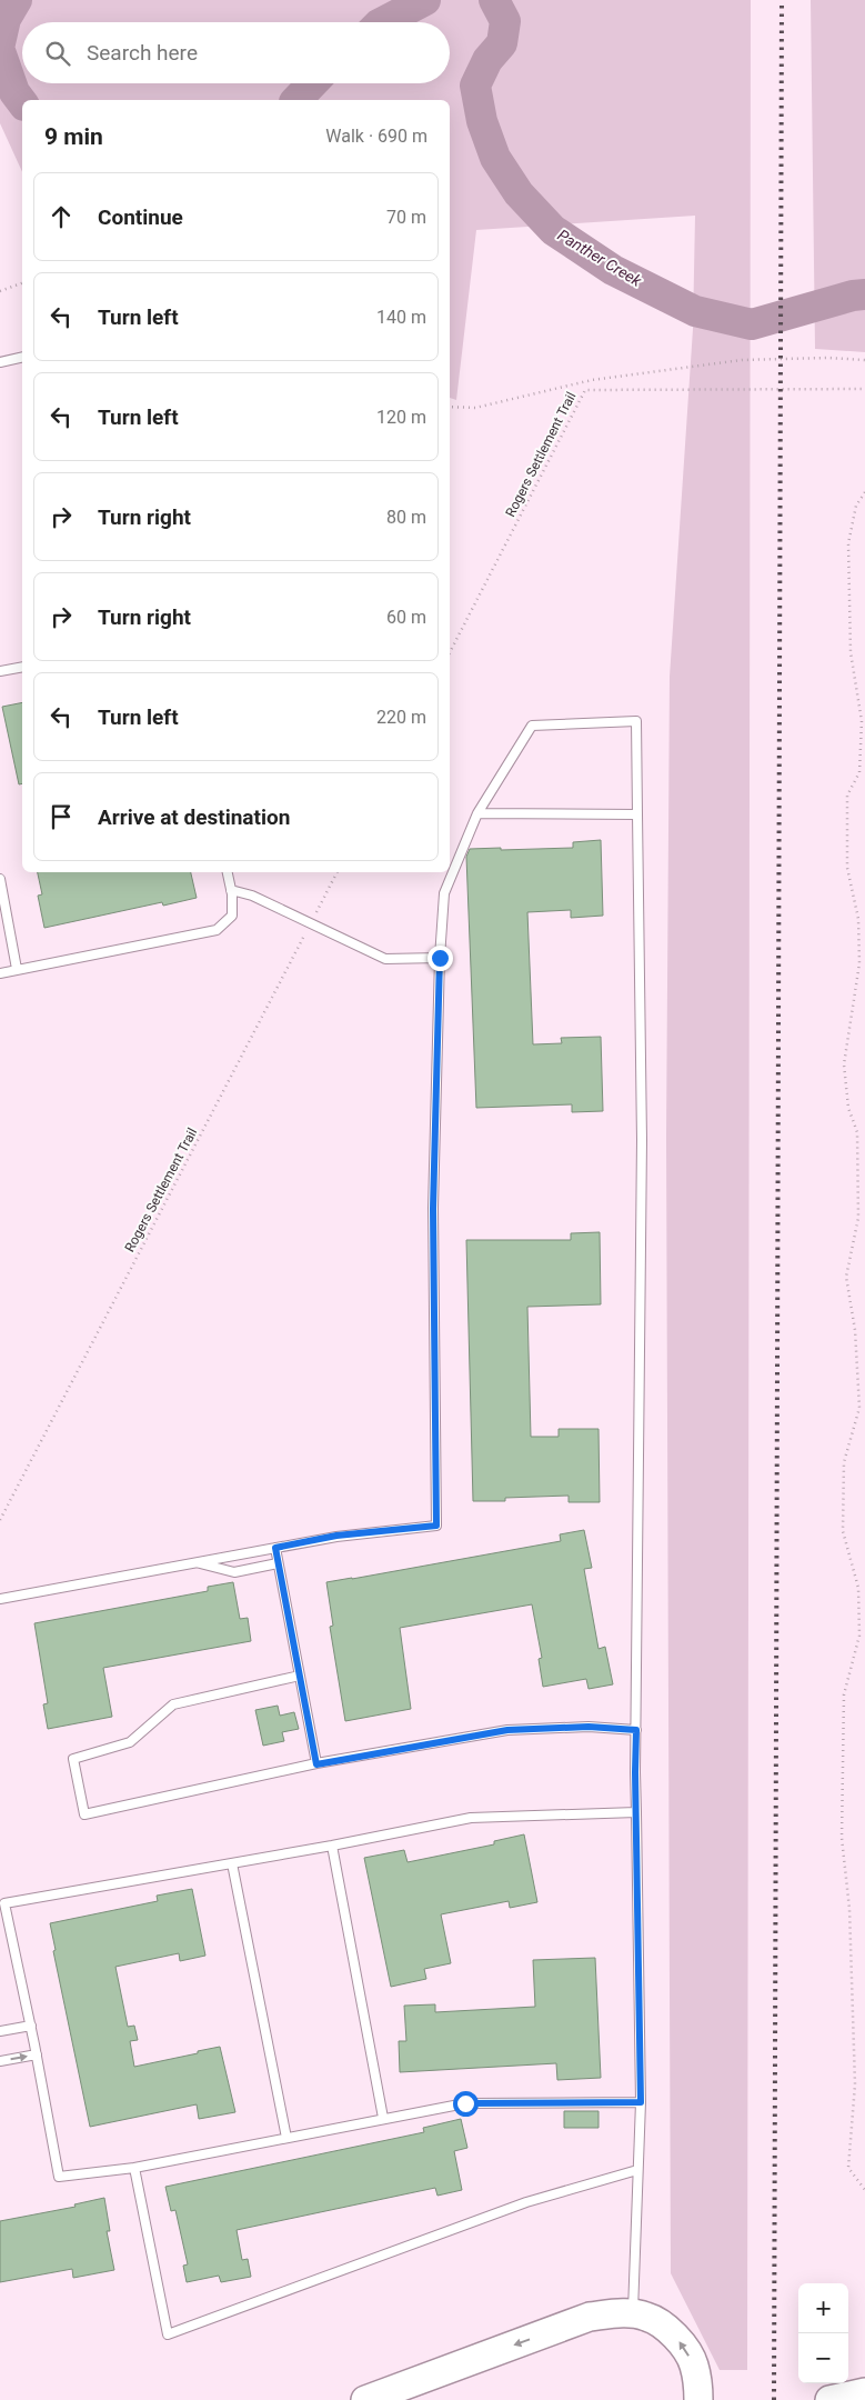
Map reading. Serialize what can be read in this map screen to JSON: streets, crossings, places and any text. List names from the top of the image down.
{
  "streets": {
    "path": ["Rogers Settlement Trail"]
  },
  "water": ["Panther Creek"],
  "page": {
    "search": "Search here",
    "heading": ["9 min", "Walk · 690 m"],
    "list": [
      ["Continue", "70 m"],
      ["Turn left", "140 m"],
      ["Turn left", "120 m"],
      ["Turn right", "80 m"],
      ["Turn right", "60 m"],
      ["Turn left", "220 m"],
      "Arrive at destination"
    ],
    "map_buttons": ["+", "−"]
  }
}
